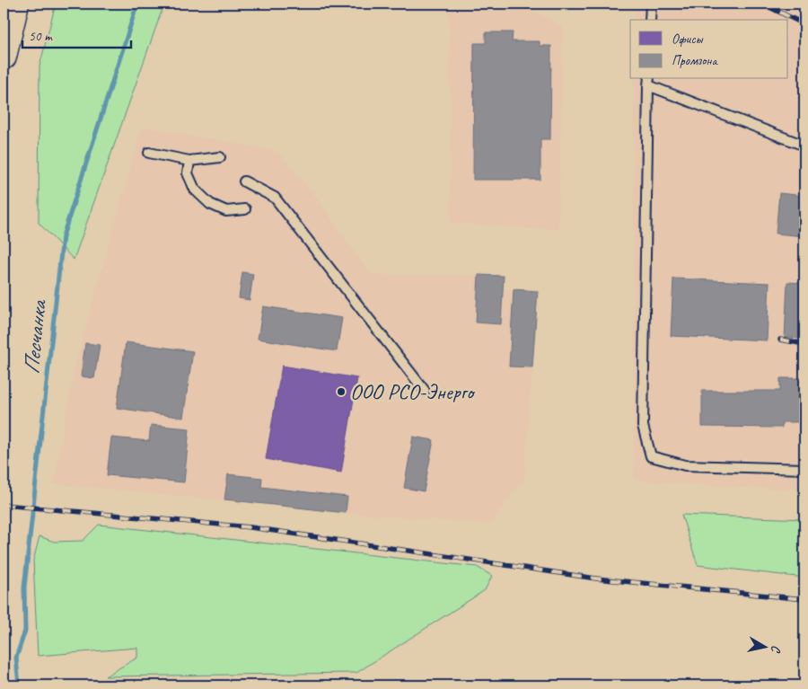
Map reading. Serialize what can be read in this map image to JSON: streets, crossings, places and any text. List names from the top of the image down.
{
  "water": ["Песчанка"],
  "places": ["ООО РСО-Энерго"],
  "legend": ["Офисы", "Промзона"],
  "scale_bar": "50 m",
  "north": "right"
}
